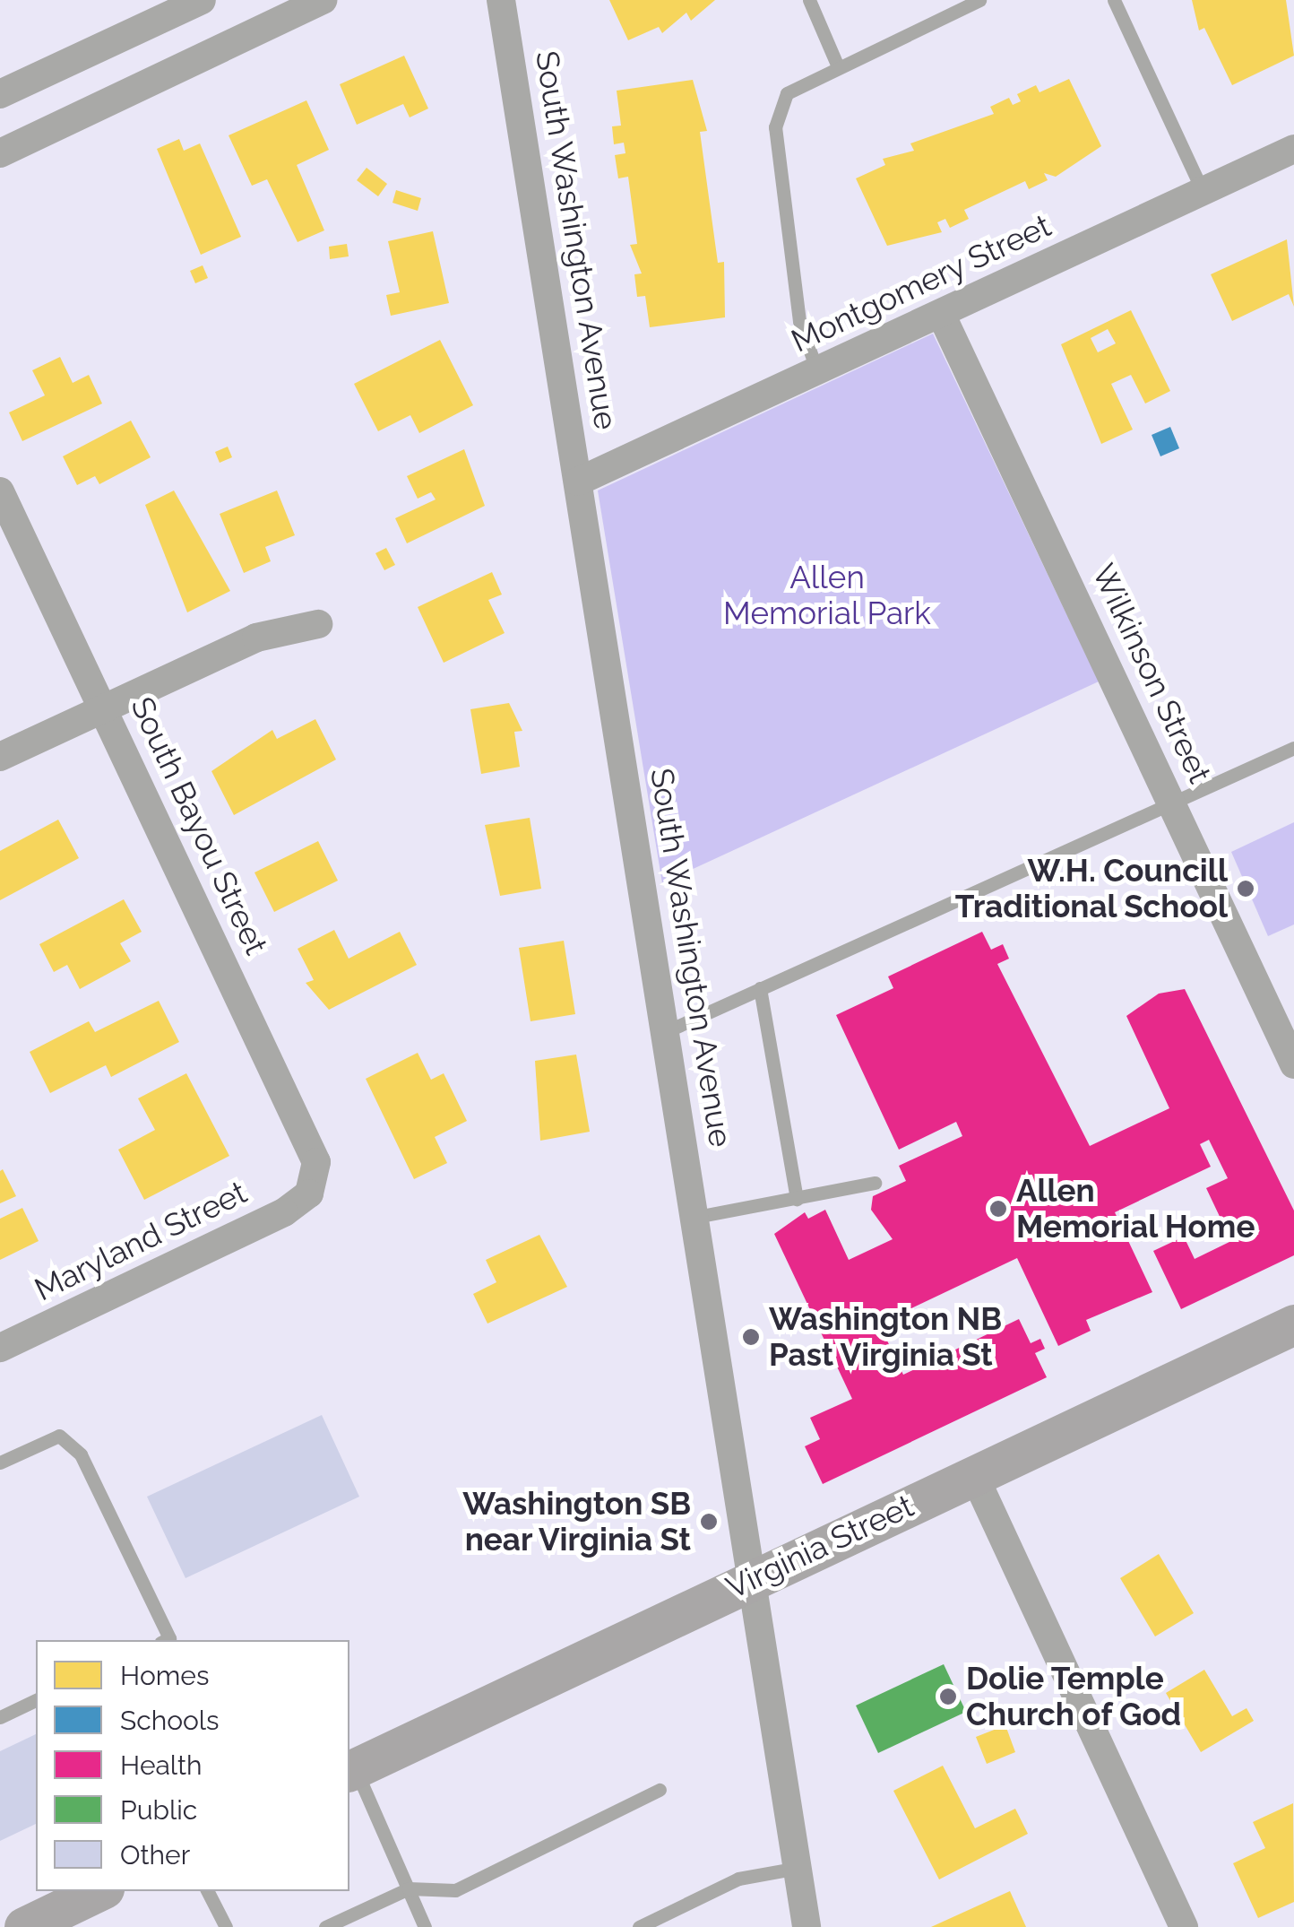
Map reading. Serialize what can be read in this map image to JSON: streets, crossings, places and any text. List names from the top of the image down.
{
  "streets": {
    "street": [
      "South Washington Avenue",
      "Montgomery Street",
      "Wilkinson Street",
      "South Bayou Street",
      "Maryland Street",
      "Virginia Street"
    ]
  },
  "crossings": [
    ["South Washington Avenue", "Montgomery Street"],
    ["South Washington Avenue", "Virginia Street"],
    ["Montgomery Street", "Wilkinson Street"],
    ["South Bayou Street", "Maryland Street"]
  ],
  "parks": ["Allen Memorial Park"],
  "places": [
    "W.H. Councill Traditional School",
    "Allen Memorial Home",
    "Washington NB Past Virginia St",
    "Washington SB near Virginia St",
    "Dolie Temple Church of God"
  ],
  "legend": [
    "Homes",
    "Schools",
    "Health",
    "Public",
    "Other"
  ]
}
